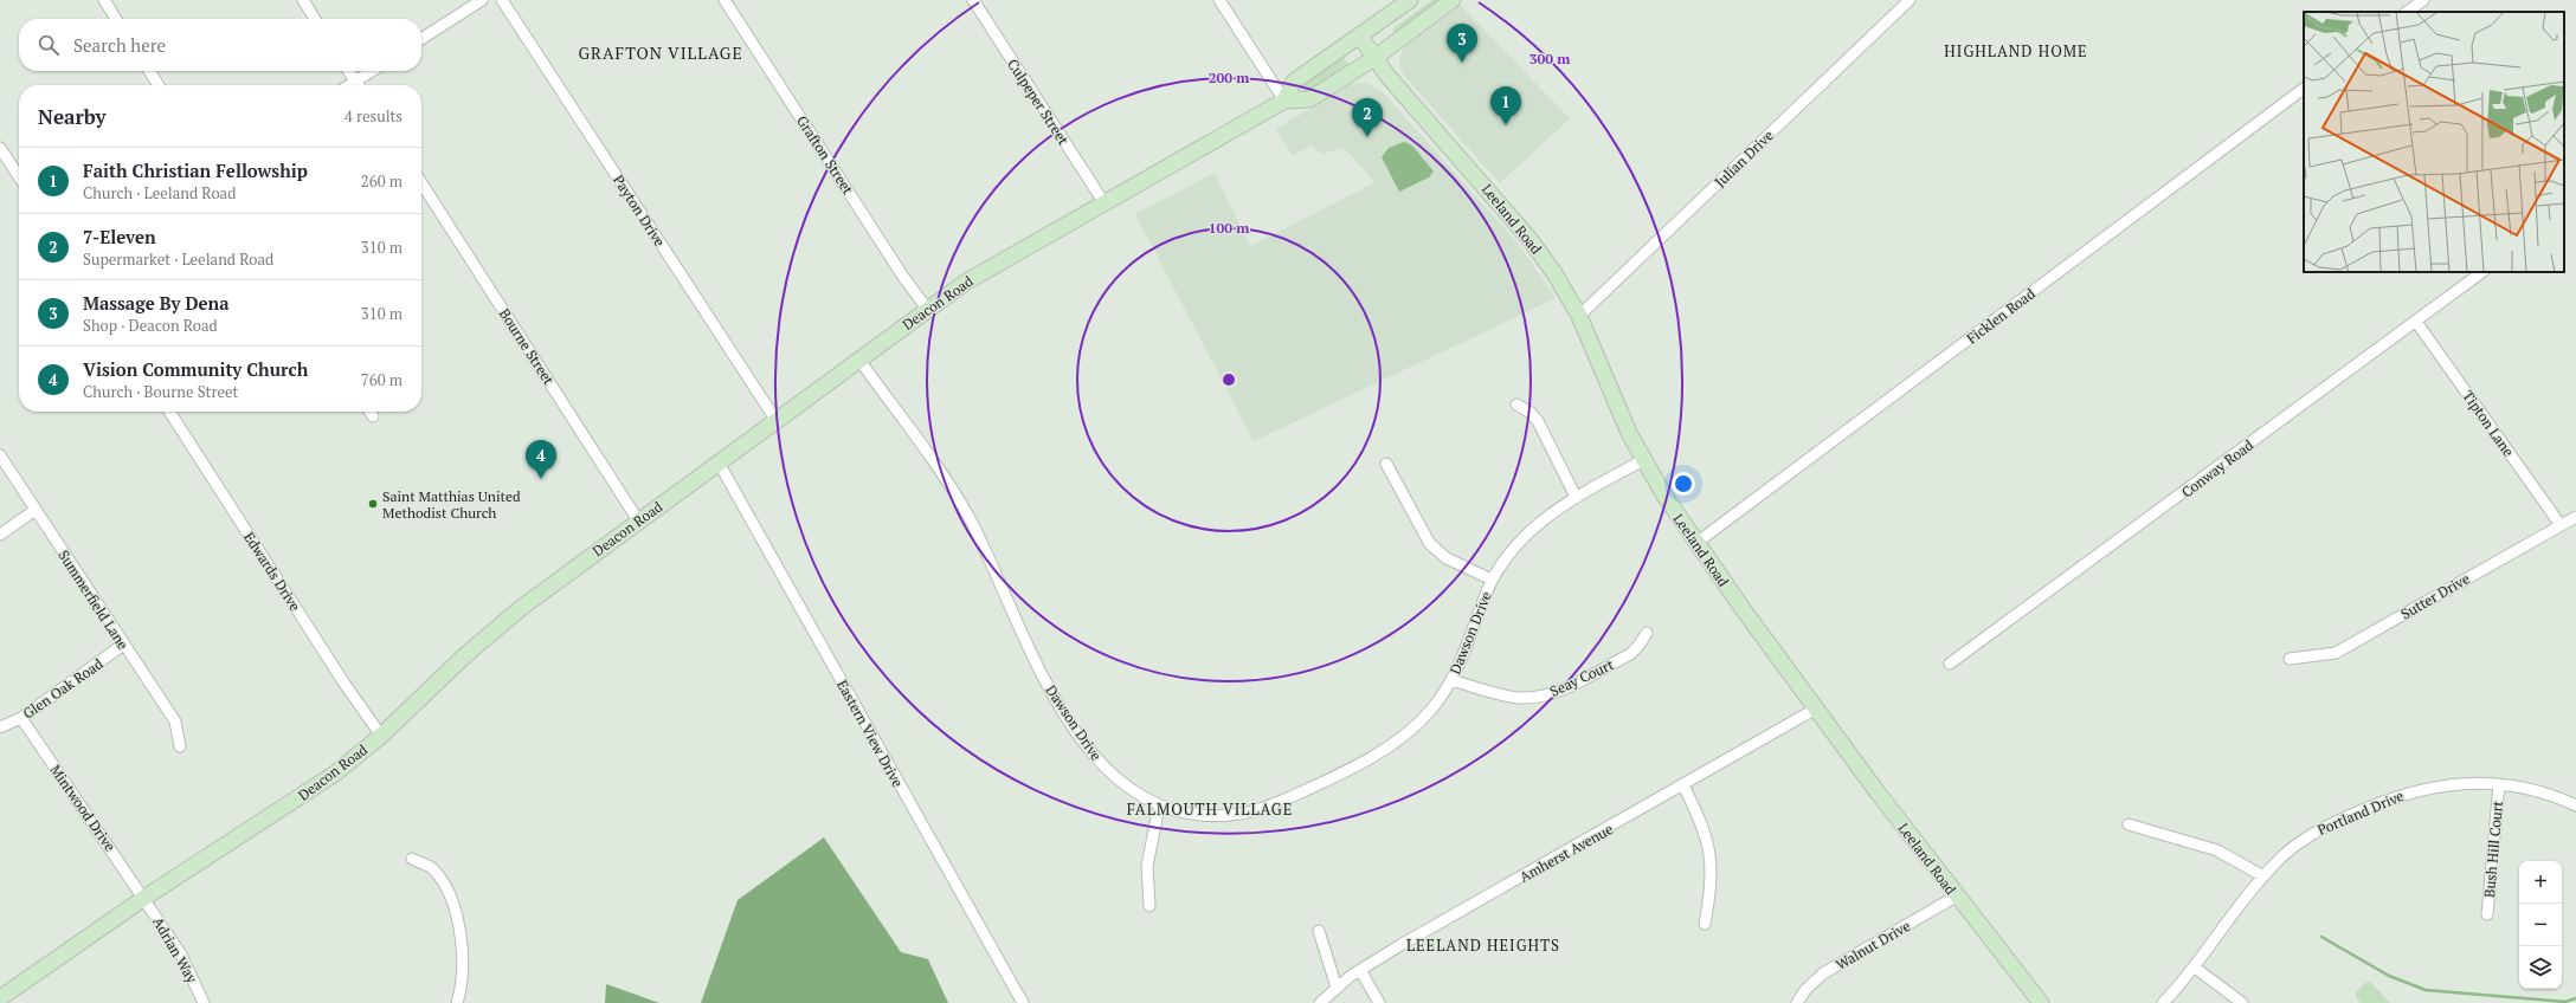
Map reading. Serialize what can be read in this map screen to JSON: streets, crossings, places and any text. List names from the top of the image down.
{
  "streets": {
    "main road": ["Leeland Road", "Deacon Road"],
    "street": [
      "Culpeper Street",
      "Grafton Street",
      "Julian Drive",
      "Payton Drive",
      "Ficklen Road",
      "Bourne Street",
      "Tipton Lane",
      "Conway Road",
      "Edwards Drive",
      "Sutter Drive",
      "Summerfield Lane",
      "Dawson Drive",
      "Seay Court",
      "Glen Oak Road",
      "Eastern View Drive",
      "Mintwood Drive",
      "Portland Drive",
      "Bush Hill Court",
      "Amherst Avenue",
      "Walnut Drive",
      "Adrian Way"
    ]
  },
  "crossings": [
    ["Culpeper Street", "Deacon Road"],
    ["Grafton Street", "Deacon Road"],
    ["Julian Drive", "Leeland Road"],
    ["Payton Drive", "Deacon Road"],
    ["Leeland Road", "Deacon Road"],
    ["Leeland Road", "Ficklen Road"],
    ["Leeland Road", "Dawson Drive"],
    ["Leeland Road", "Amherst Avenue"],
    ["Leeland Road", "Walnut Drive"],
    ["Deacon Road", "Bourne Street"],
    ["Deacon Road", "Edwards Drive"],
    ["Deacon Road", "Dawson Drive"],
    ["Deacon Road", "Eastern View Drive"],
    ["Deacon Road", "Mintwood Drive"],
    ["Deacon Road", "Adrian Way"],
    ["Tipton Lane", "Conway Road"],
    ["Tipton Lane", "Sutter Drive"],
    ["Summerfield Lane", "Glen Oak Road"],
    ["Dawson Drive", "Seay Court"],
    ["Glen Oak Road", "Mintwood Drive"],
    ["Mintwood Drive", "Adrian Way"],
    ["Portland Drive", "Bush Hill Court"]
  ],
  "districts": [
    "HIGHLAND HOME",
    "GRAFTON VILLAGE",
    "FALMOUTH VILLAGE",
    "LEELAND HEIGHTS"
  ],
  "places": ["Saint Matthias United Methodist Church"],
  "page": {
    "search": "Search here",
    "pins": [
      "3",
      "1",
      "2",
      "4"
    ],
    "heading": ["Nearby", "4 results"],
    "list": [
      {
        "mark": "1",
        "name": "Faith Christian Fellowship",
        "note": "Church · Leeland Road",
        "value": "260 m"
      },
      {
        "mark": "2",
        "name": "7-Eleven",
        "note": "Supermarket · Leeland Road",
        "value": "310 m"
      },
      {
        "mark": "3",
        "name": "Massage By Dena",
        "note": "Shop · Deacon Road",
        "value": "310 m"
      },
      {
        "mark": "4",
        "name": "Vision Community Church",
        "note": "Church · Bourne Street",
        "value": "760 m"
      }
    ],
    "map_buttons": ["+", "−"]
  },
  "rings": ["300 m", "200 m", "100 m"]
}
